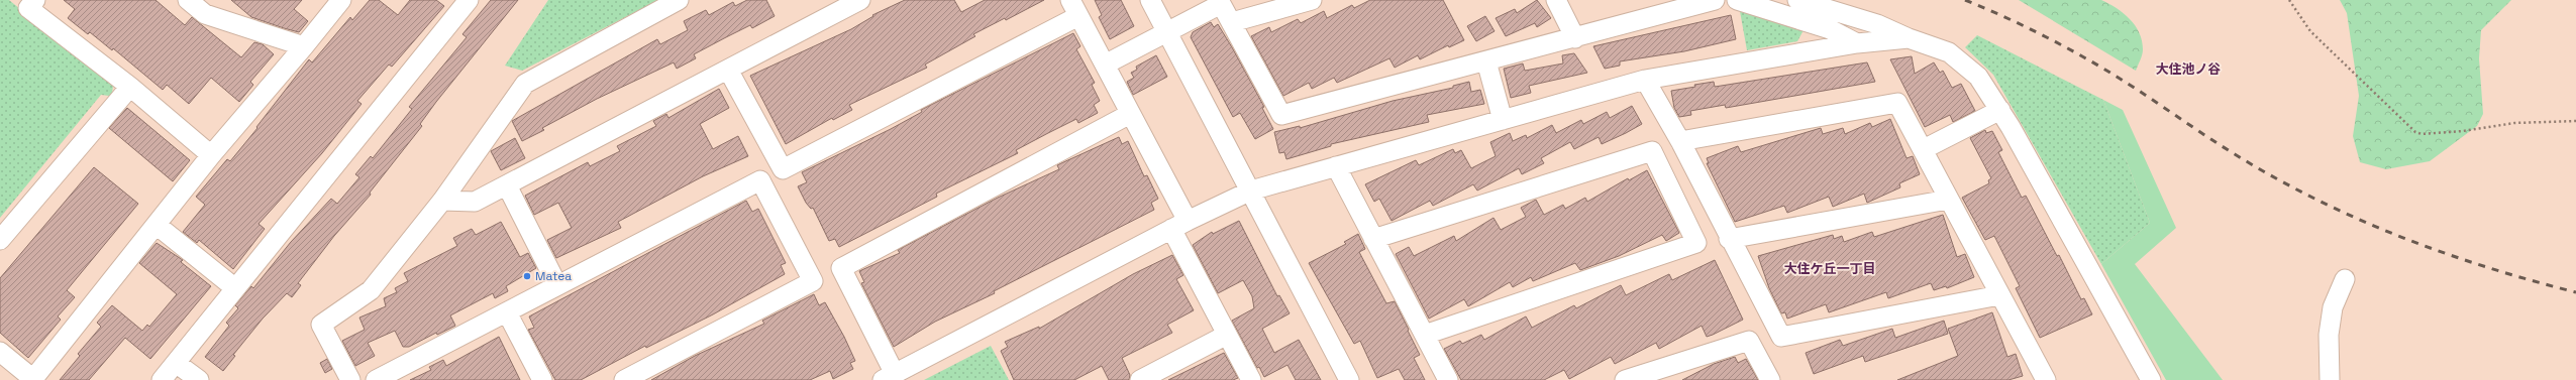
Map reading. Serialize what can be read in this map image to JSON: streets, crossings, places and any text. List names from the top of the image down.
{
  "districts": ["大住池ノ谷", "大住ケ丘一丁目"],
  "places": ["Matea"]
}
